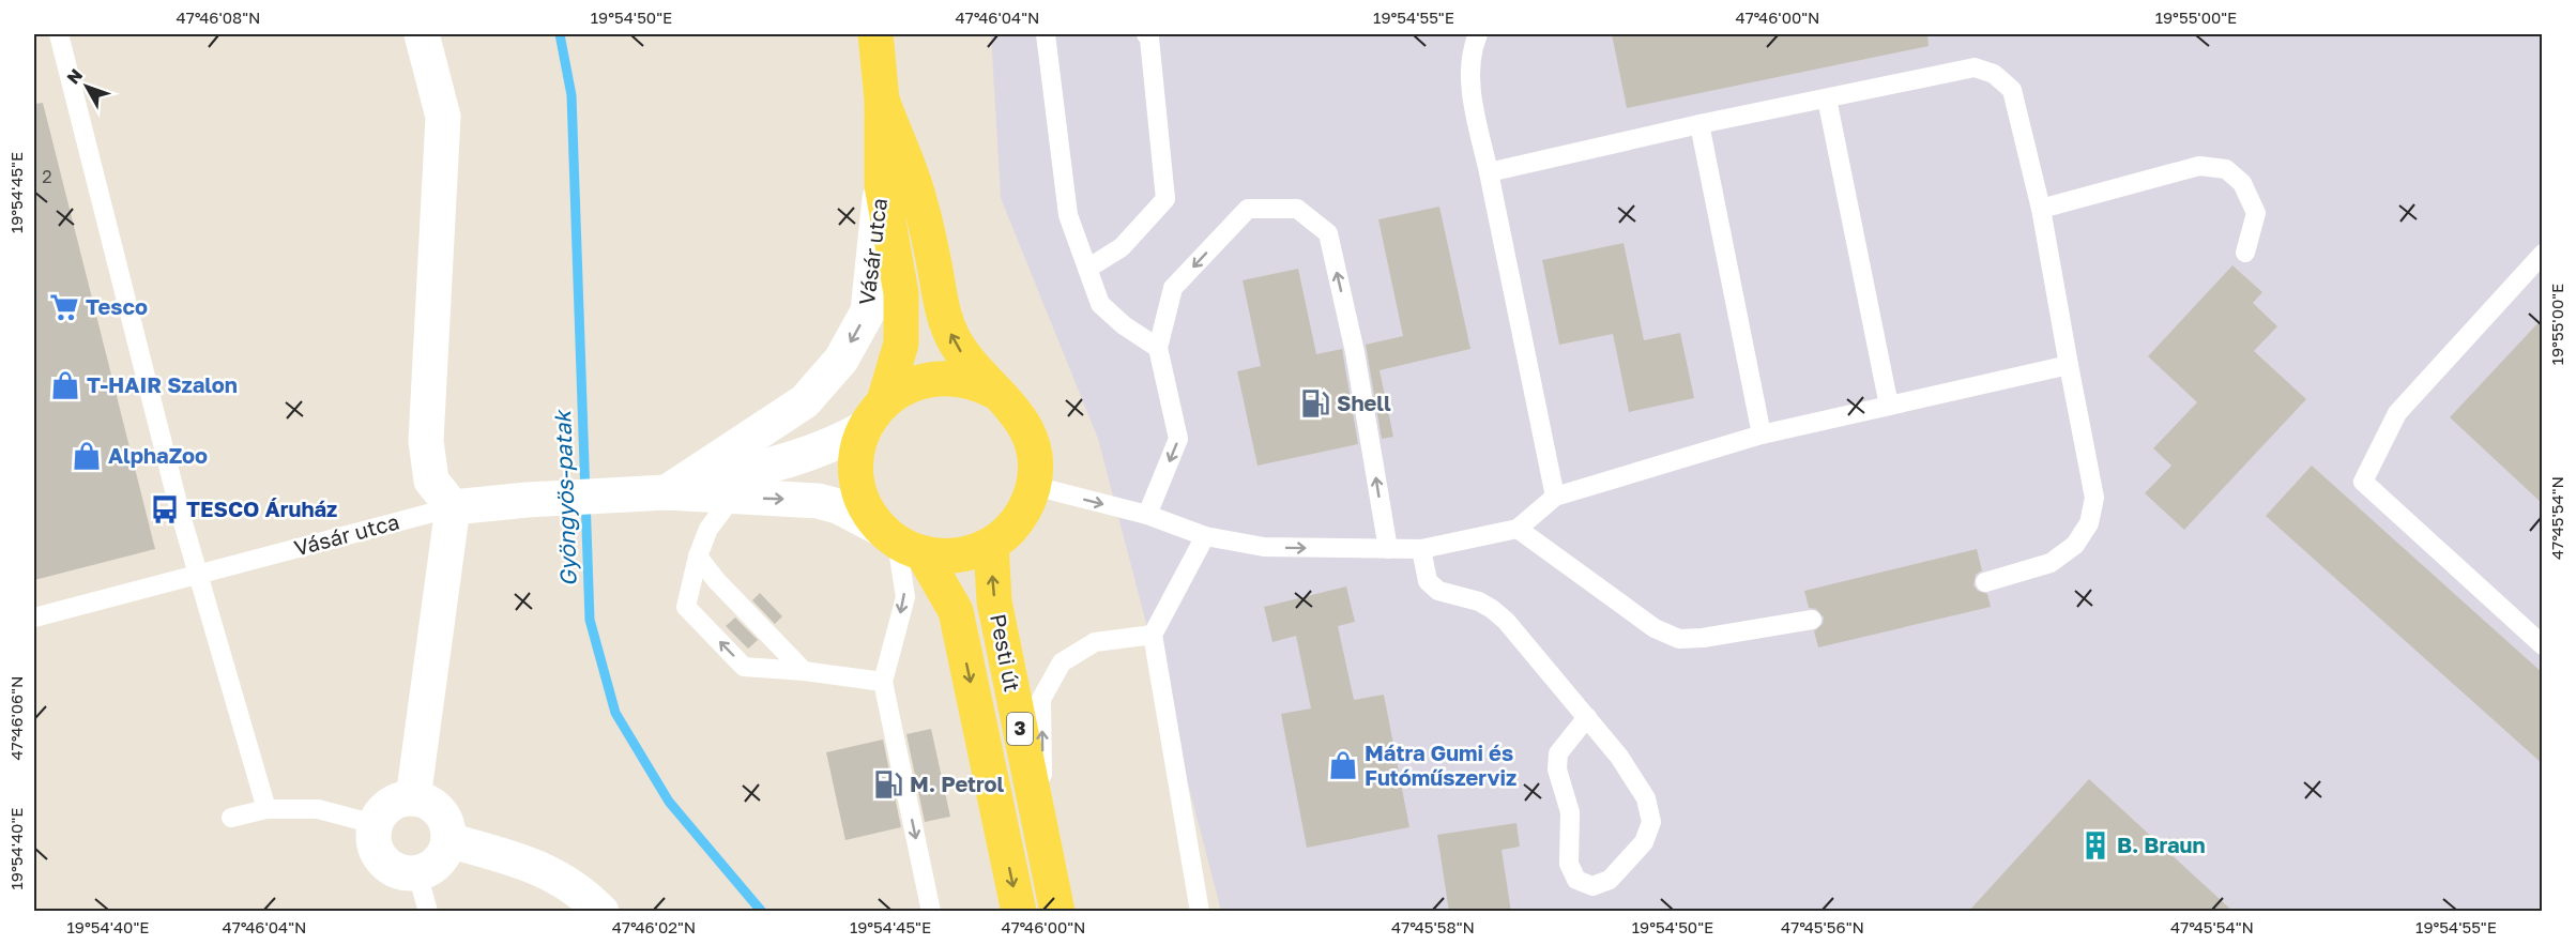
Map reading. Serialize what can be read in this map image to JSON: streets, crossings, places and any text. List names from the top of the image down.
{
  "streets": {
    "main road": ["Pesti út", "3"],
    "street": ["Vásár utca"]
  },
  "crossings": [
    ["Vásár utca", "Pesti út"]
  ],
  "water": ["Gyöngyös-patak"],
  "places": {
    "supermarket": ["Tesco"],
    "shop": ["T-HAIR Szalon", "AlphaZoo", "Mátra Gumi és Futóműszerviz"],
    "fuel station": ["Shell", "M. Petrol"],
    "bus stop": ["TESCO Áruház"],
    "building": ["B. Braun"]
  },
  "house_numbers": ["2"],
  "north": "top left",
  "coordinates": [
    "47°46'08\"N",
    "19°54'50\"E",
    "47°46'04\"N",
    "19°54'55\"E",
    "47°46'00\"N",
    "19°55'00\"E",
    "19°54'45\"E",
    "47°45'54\"N",
    "47°46'06\"N",
    "19°54'40\"E",
    "47°46'02\"N",
    "47°45'58\"N",
    "47°45'56\"N"
  ]
}
